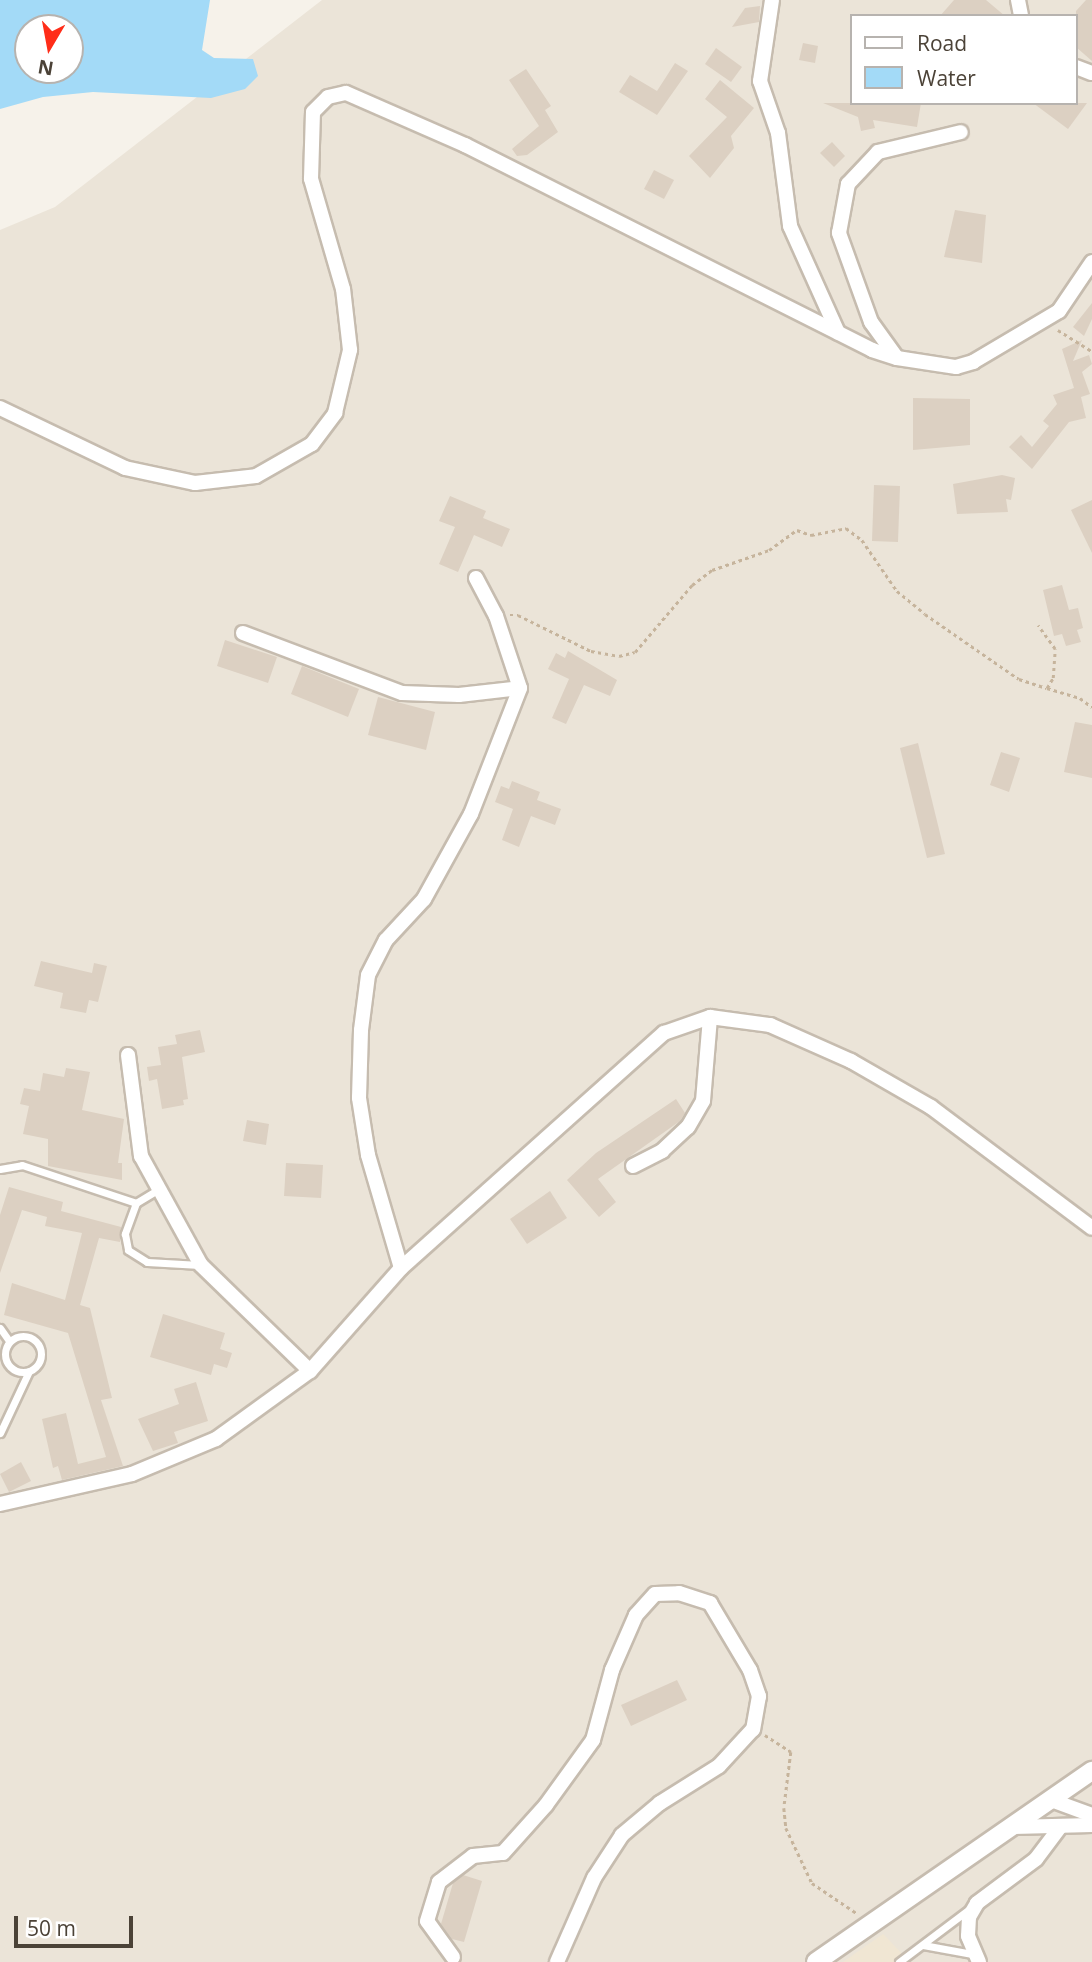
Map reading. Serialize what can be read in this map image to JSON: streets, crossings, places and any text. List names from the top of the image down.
{
  "legend": ["Road", "Water"],
  "scale_bar": "50 m",
  "north": "bottom"
}
